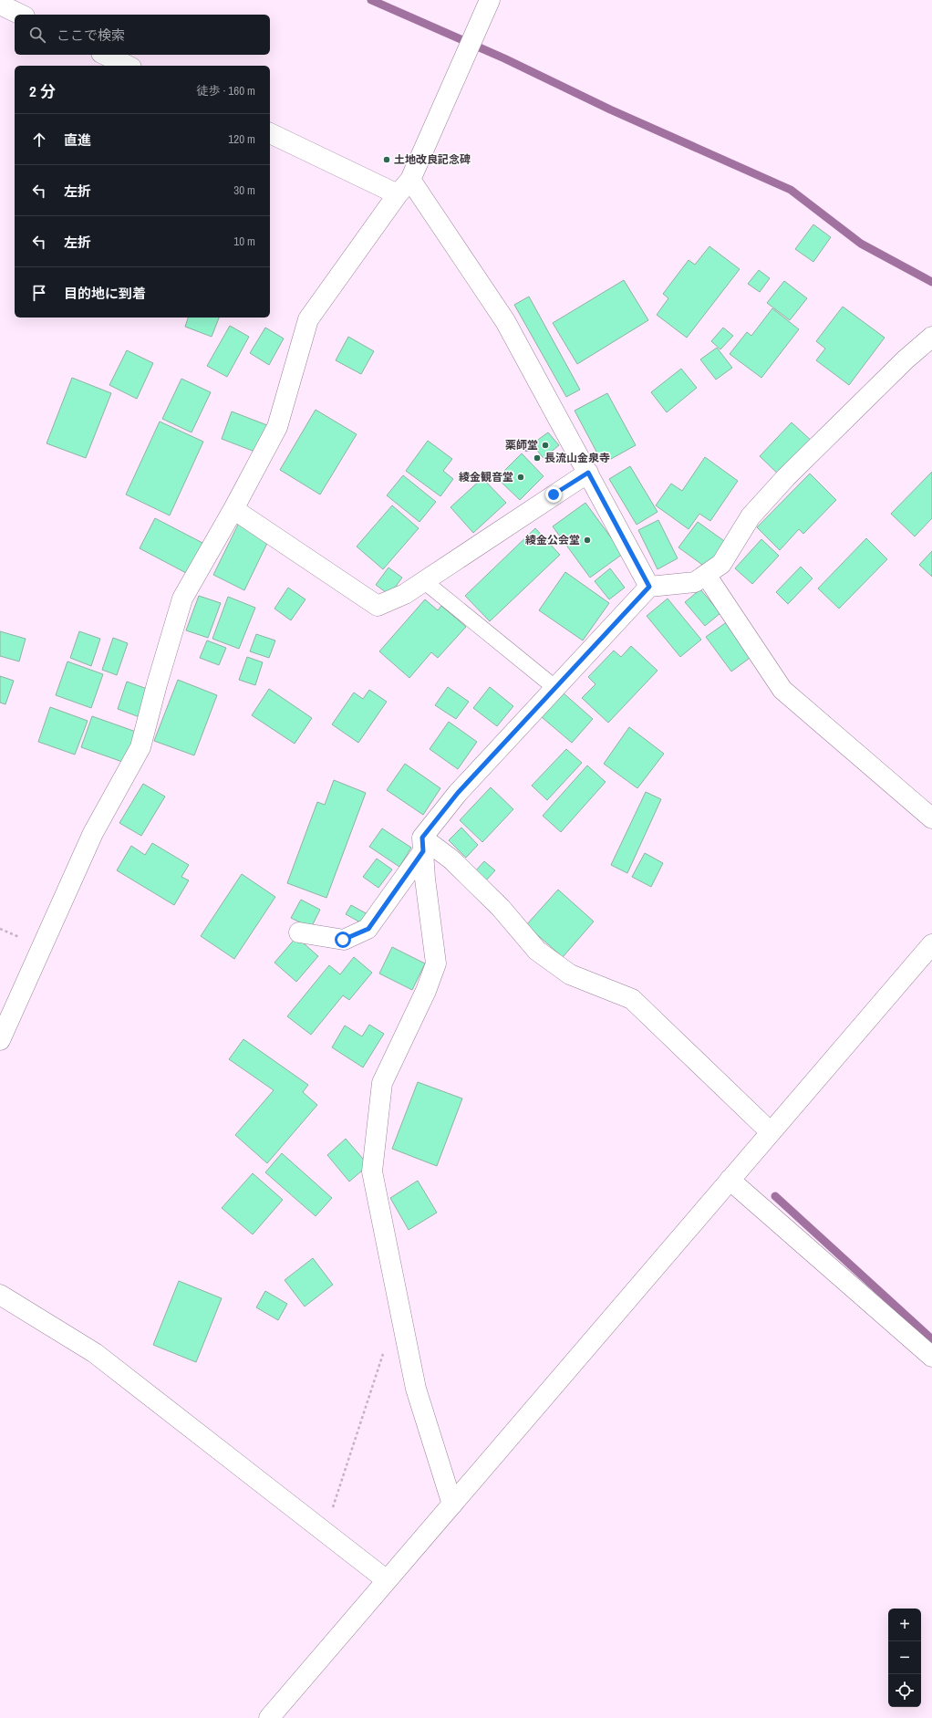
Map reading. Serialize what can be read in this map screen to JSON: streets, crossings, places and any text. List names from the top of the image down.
{
  "places": [
    "土地改良記念碑",
    "薬師堂",
    "長流山金泉寺",
    "綾金観音堂",
    "綾金公会堂"
  ],
  "page": {
    "search": "ここで検索",
    "heading": ["2 分", "徒歩 · 160 m"],
    "list": [
      ["直進", "120 m"],
      ["左折", "30 m"],
      ["左折", "10 m"],
      "目的地に到着"
    ],
    "map_buttons": ["+", "−"]
  }
}
